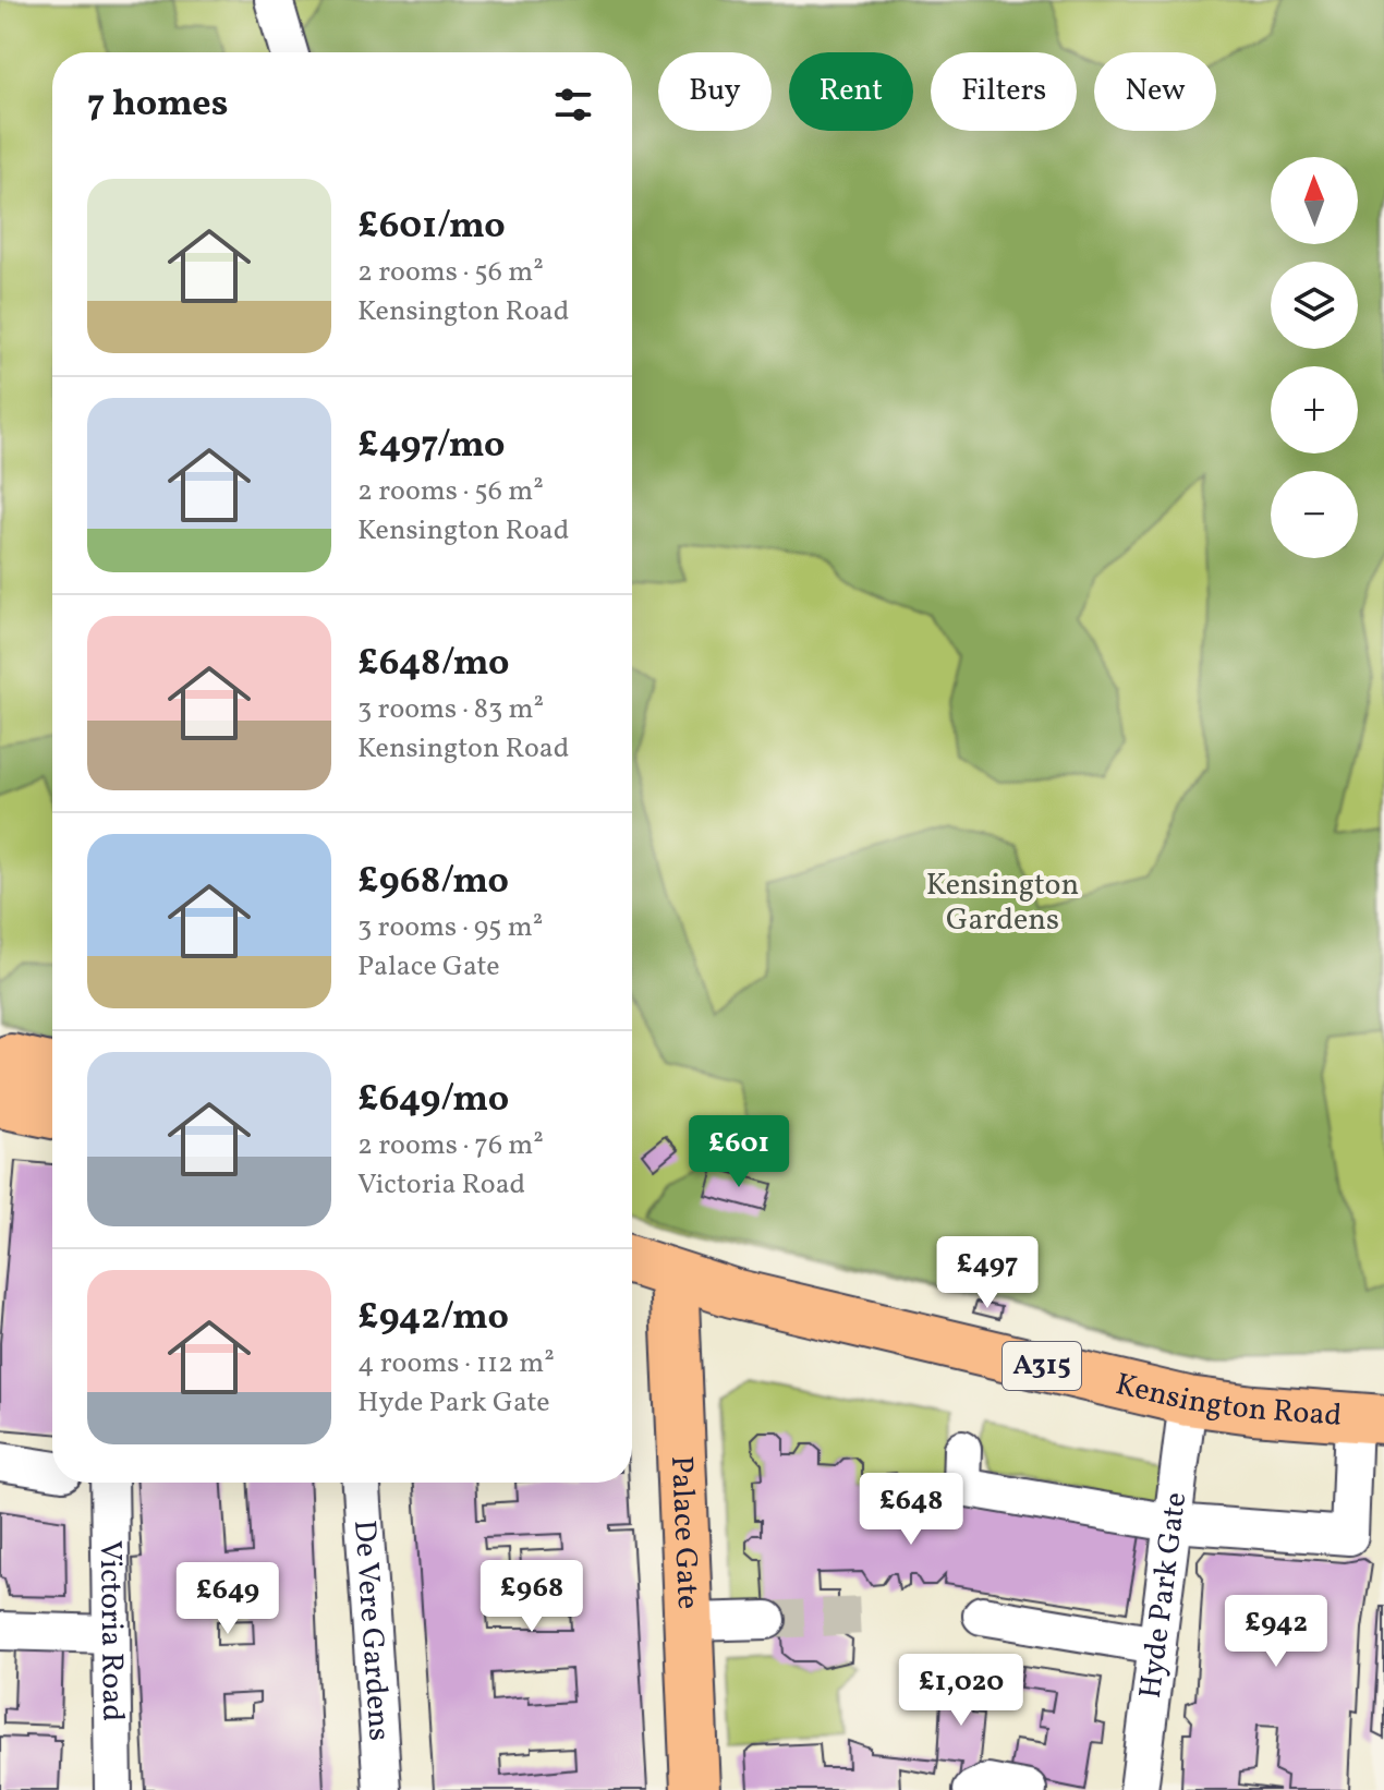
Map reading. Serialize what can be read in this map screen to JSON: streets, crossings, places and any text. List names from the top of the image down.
{
  "streets": {
    "main road": ["A315", "Kensington Road", "Palace Gate"],
    "street": ["Hyde Park Gate", "Victoria Road", "De Vere Gardens"]
  },
  "crossings": [
    ["Kensington Road", "Palace Gate"],
    ["Kensington Road", "Hyde Park Gate"]
  ],
  "parks": ["Kensington Gardens"],
  "north": "top",
  "page": {
    "chip": [
      "Buy",
      "Rent",
      "Filters",
      "New"
    ],
    "heading": "7 homes",
    "map_buttons": ["+", "−"],
    "list": [
      {
        "name": "£601/mo",
        "note": "2 rooms · 56 m² · Kensington Road"
      },
      {
        "name": "£497/mo",
        "note": "2 rooms · 56 m² · Kensington Road"
      },
      {
        "name": "£648/mo",
        "note": "3 rooms · 83 m² · Kensington Road"
      },
      {
        "name": "£968/mo",
        "note": "3 rooms · 95 m² · Palace Gate"
      },
      {
        "name": "£649/mo",
        "note": "2 rooms · 76 m² · Victoria Road"
      },
      {
        "name": "£942/mo",
        "note": "4 rooms · 112 m² · Hyde Park Gate"
      }
    ],
    "price": [
      "£601",
      "£497",
      "£648",
      "£968",
      "£649",
      "£942",
      "£1,020"
    ]
  }
}
